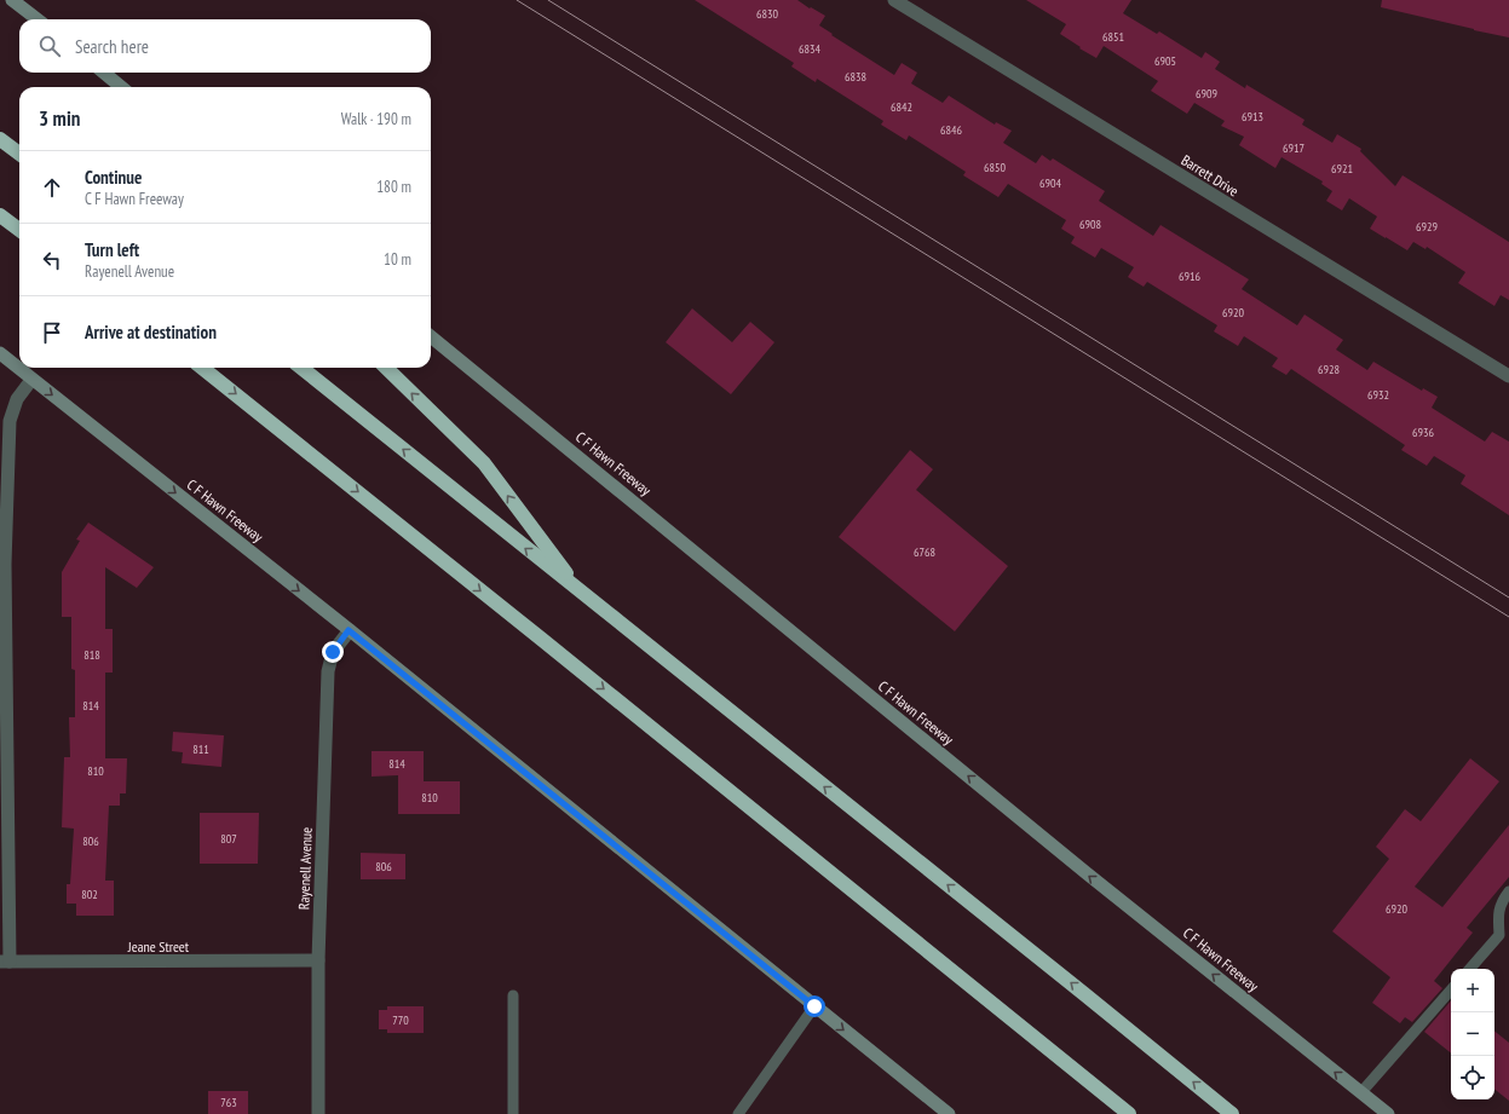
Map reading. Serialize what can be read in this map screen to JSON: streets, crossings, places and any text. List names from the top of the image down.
{
  "streets": {
    "main road": ["C F Hawn Freeway"],
    "street": ["Barrett Drive", "Rayenell Avenue", "Jeane Street"]
  },
  "crossings": [
    ["C F Hawn Freeway", "Rayenell Avenue"],
    ["Rayenell Avenue", "Jeane Street"]
  ],
  "house_numbers": [
    "6830",
    "6851",
    "6834",
    "6905",
    "6838",
    "6909",
    "6842",
    "6913",
    "6846",
    "6917",
    "6850",
    "6921",
    "6904",
    "6908",
    "6929",
    "6916",
    "6920",
    "6928",
    "6932",
    "6936",
    "6768",
    "818",
    "814",
    "811",
    "814",
    "810",
    "810",
    "807",
    "806",
    "806",
    "802",
    "6920",
    "770",
    "763"
  ],
  "page": {
    "search": "Search here",
    "heading": ["3 min", "Walk · 190 m"],
    "list": [
      ["Continue", "C F Hawn Freeway", "180 m"],
      ["Turn left", "Rayenell Avenue", "10 m"],
      "Arrive at destination"
    ],
    "map_buttons": ["+", "−"]
  }
}
